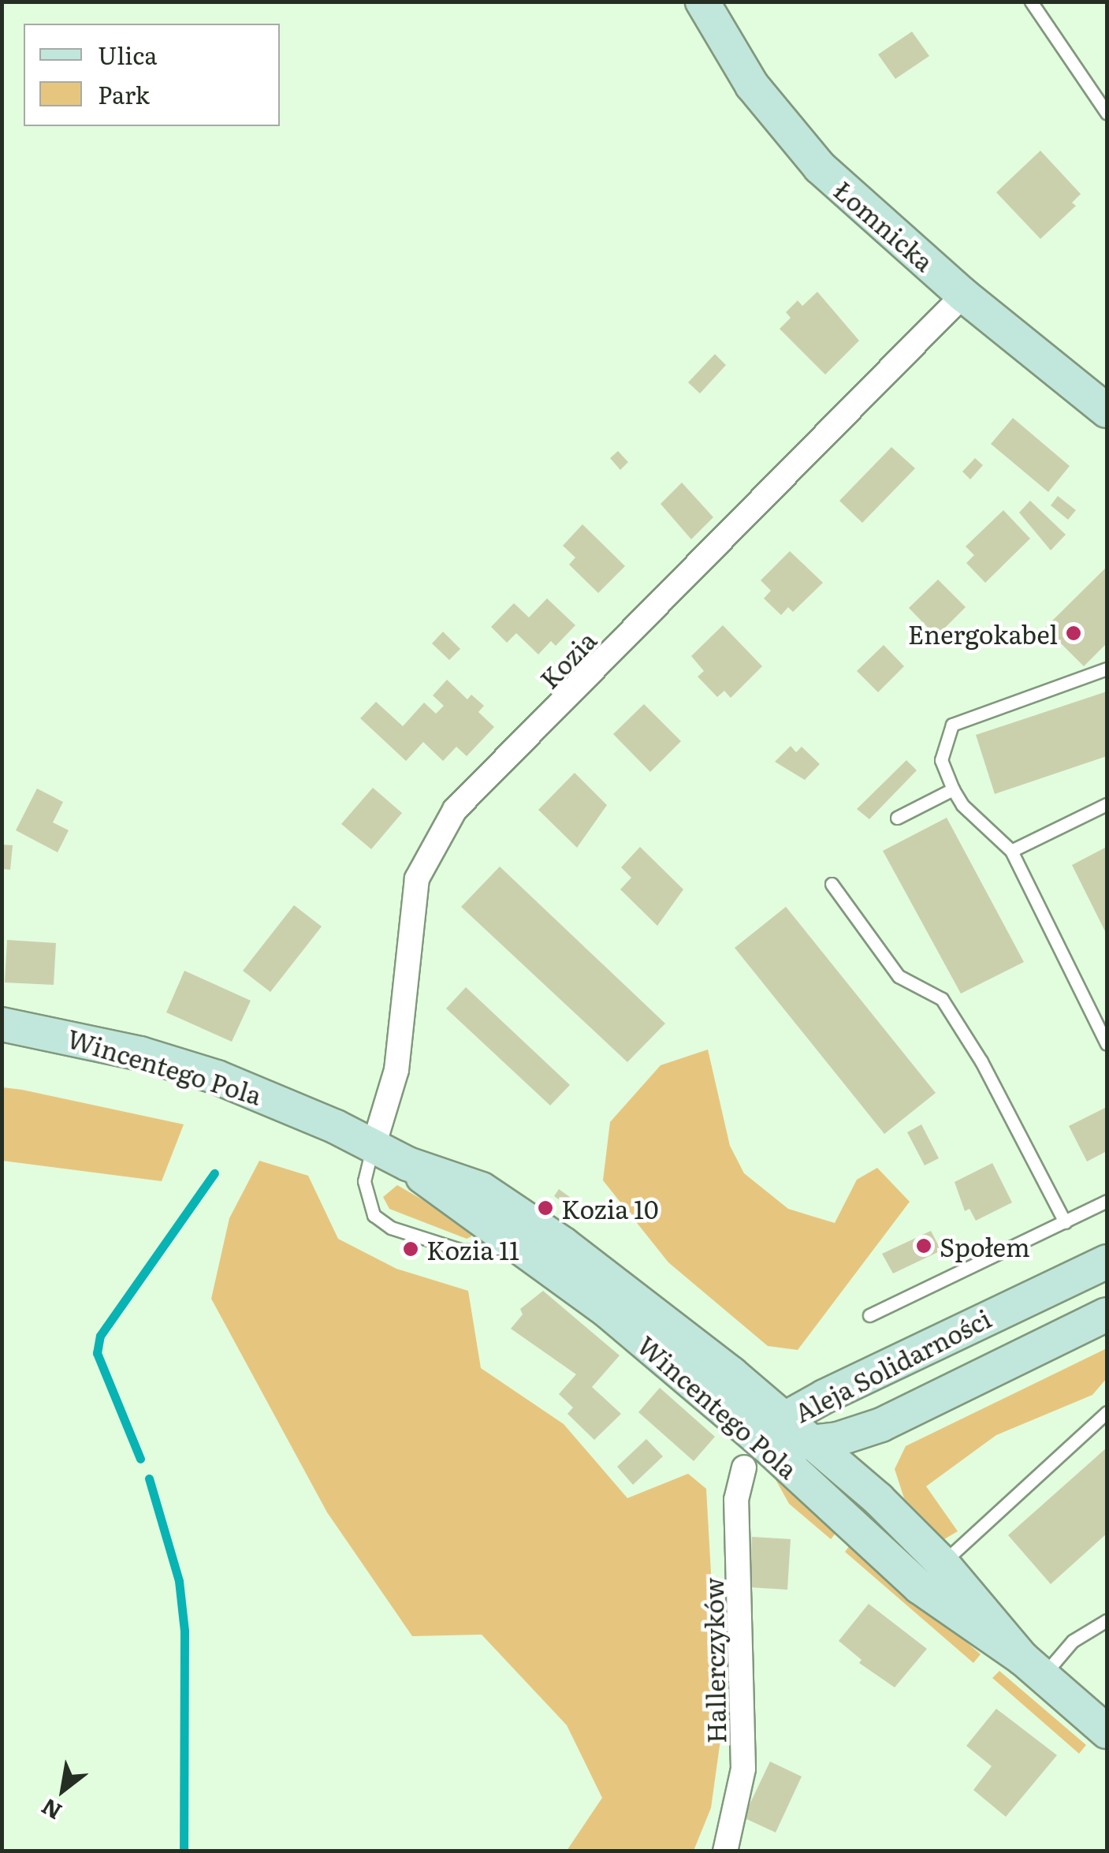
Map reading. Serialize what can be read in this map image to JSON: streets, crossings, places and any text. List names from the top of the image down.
{
  "streets": {
    "main road": ["Łomnicka", "Wincentego Pola", "Aleja Solidarności"],
    "street": ["Kozia", "Hallerczyków"]
  },
  "crossings": [
    ["Łomnicka", "Kozia"],
    ["Kozia", "Wincentego Pola"],
    ["Wincentego Pola", "Aleja Solidarności"],
    ["Wincentego Pola", "Hallerczyków"],
    ["Aleja Solidarności", "Hallerczyków"]
  ],
  "places": [
    "Energokabel",
    "Kozia 10",
    "Społem",
    "Kozia 11"
  ],
  "legend": ["Ulica", "Park"],
  "north": "bottom left"
}
